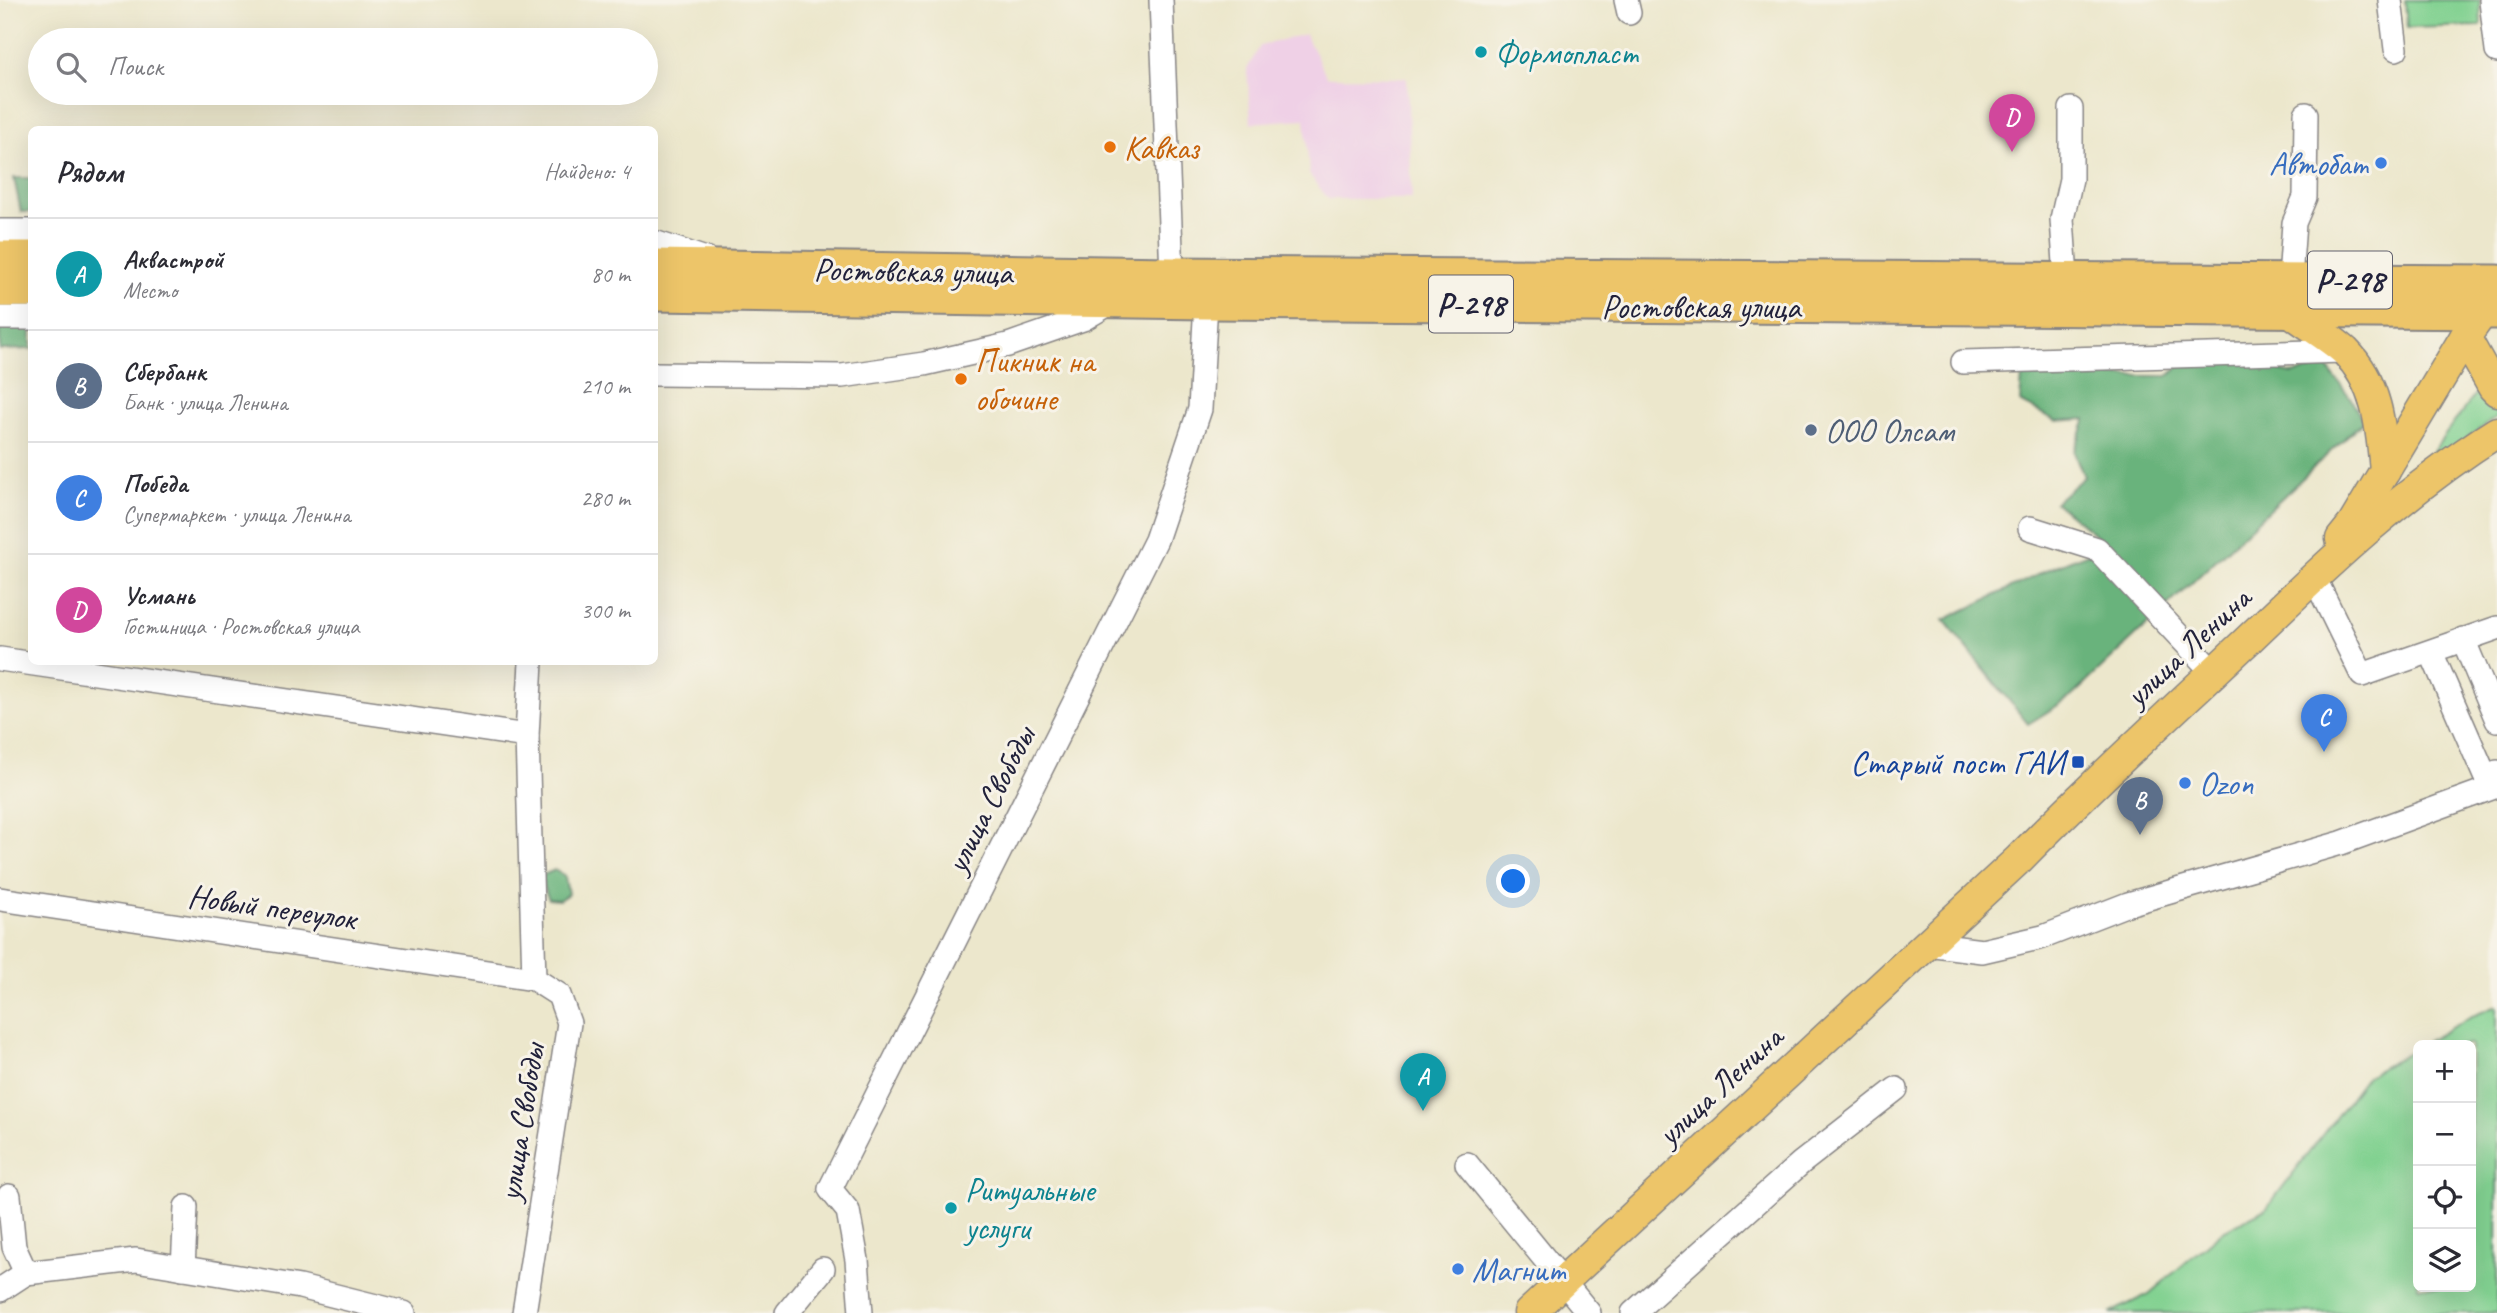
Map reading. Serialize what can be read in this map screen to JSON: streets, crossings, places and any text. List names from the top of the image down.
{
  "streets": {
    "highway": ["Ростовская улица", "Р-298"],
    "main road": ["улица Ленина"],
    "street": ["улица Свободы", "Новый переулок"]
  },
  "crossings": [
    ["Ростовская улица", "Р-298"],
    ["Ростовская улица", "улица Свободы"],
    ["улица Свободы", "Новый переулок"]
  ],
  "places": {
    "other": [
      "Формопласт",
      "Кавказ",
      "Автобат",
      "Пикник на обочине",
      "ООО Олсам",
      "Ozon",
      "Ритуальные услуги",
      "Магнит"
    ],
    "transit": ["Старый пост ГАИ"]
  },
  "page": {
    "search": "Поиск",
    "pins": [
      "D",
      "C",
      "B",
      "A"
    ],
    "heading": ["Рядом", "Найдено: 4"],
    "list": [
      {
        "mark": "A",
        "name": "Аквастрой",
        "note": "Место",
        "value": "80 m"
      },
      {
        "mark": "B",
        "name": "Сбербанк",
        "note": "Банк · улица Ленина",
        "value": "210 m"
      },
      {
        "mark": "C",
        "name": "Победа",
        "note": "Супермаркет · улица Ленина",
        "value": "280 m"
      },
      {
        "mark": "D",
        "name": "Усмань",
        "note": "Гостиница · Ростовская улица",
        "value": "300 m"
      }
    ],
    "map_buttons": ["+", "−"]
  }
}
